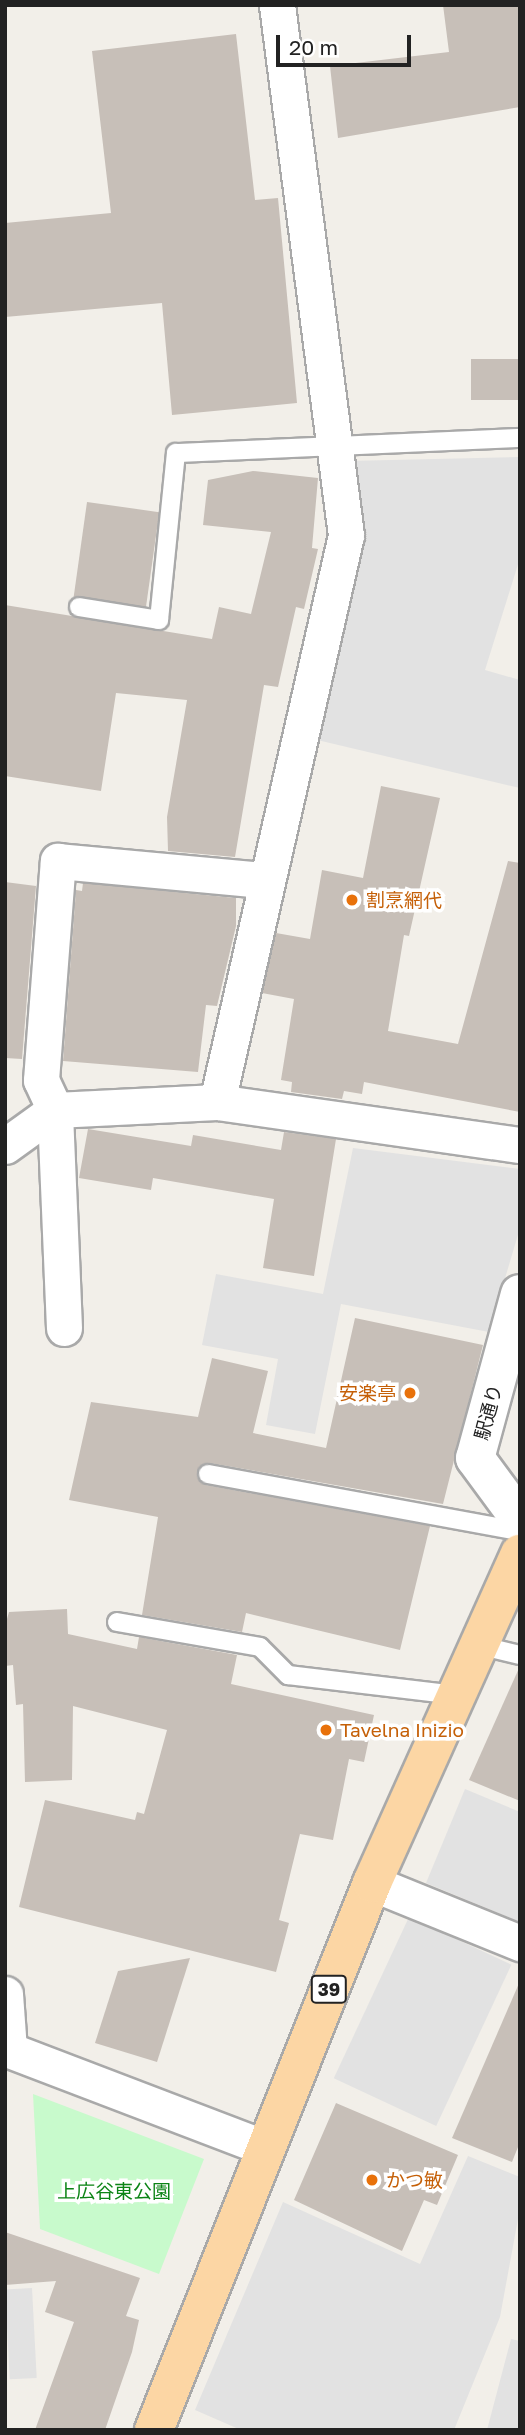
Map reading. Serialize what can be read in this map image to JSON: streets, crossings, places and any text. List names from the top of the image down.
{
  "streets": {
    "main road": ["39"],
    "street": ["駅通り"]
  },
  "parks": ["上広谷東公園"],
  "places": [
    "割烹網代",
    "安楽亭",
    "Tavelna Inizio",
    "かつ敏"
  ],
  "scale_bar": "20 m"
}
